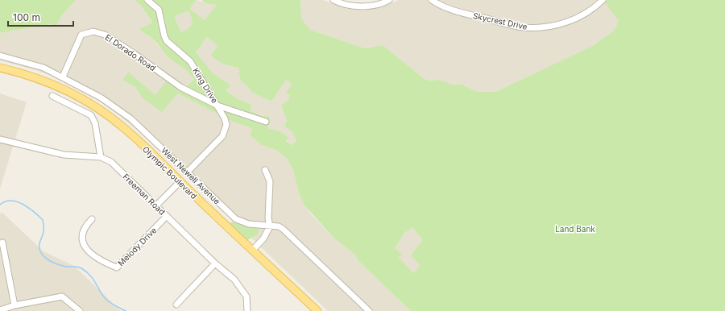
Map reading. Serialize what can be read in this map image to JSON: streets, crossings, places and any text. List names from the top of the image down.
{
  "streets": {
    "main road": ["Olympic Boulevard"],
    "street": [
      "Skycrest Drive",
      "El Dorado Road",
      "King Drive",
      "West Newell Avenue",
      "Freeman Road",
      "Melody Drive"
    ]
  },
  "crossings": [
    ["El Dorado Road", "King Drive"],
    ["El Dorado Road", "West Newell Avenue"],
    ["King Drive", "West Newell Avenue"],
    ["Freeman Road", "Melody Drive"]
  ],
  "parks": ["Land Bank"],
  "scale_bar": "100 m"
}
